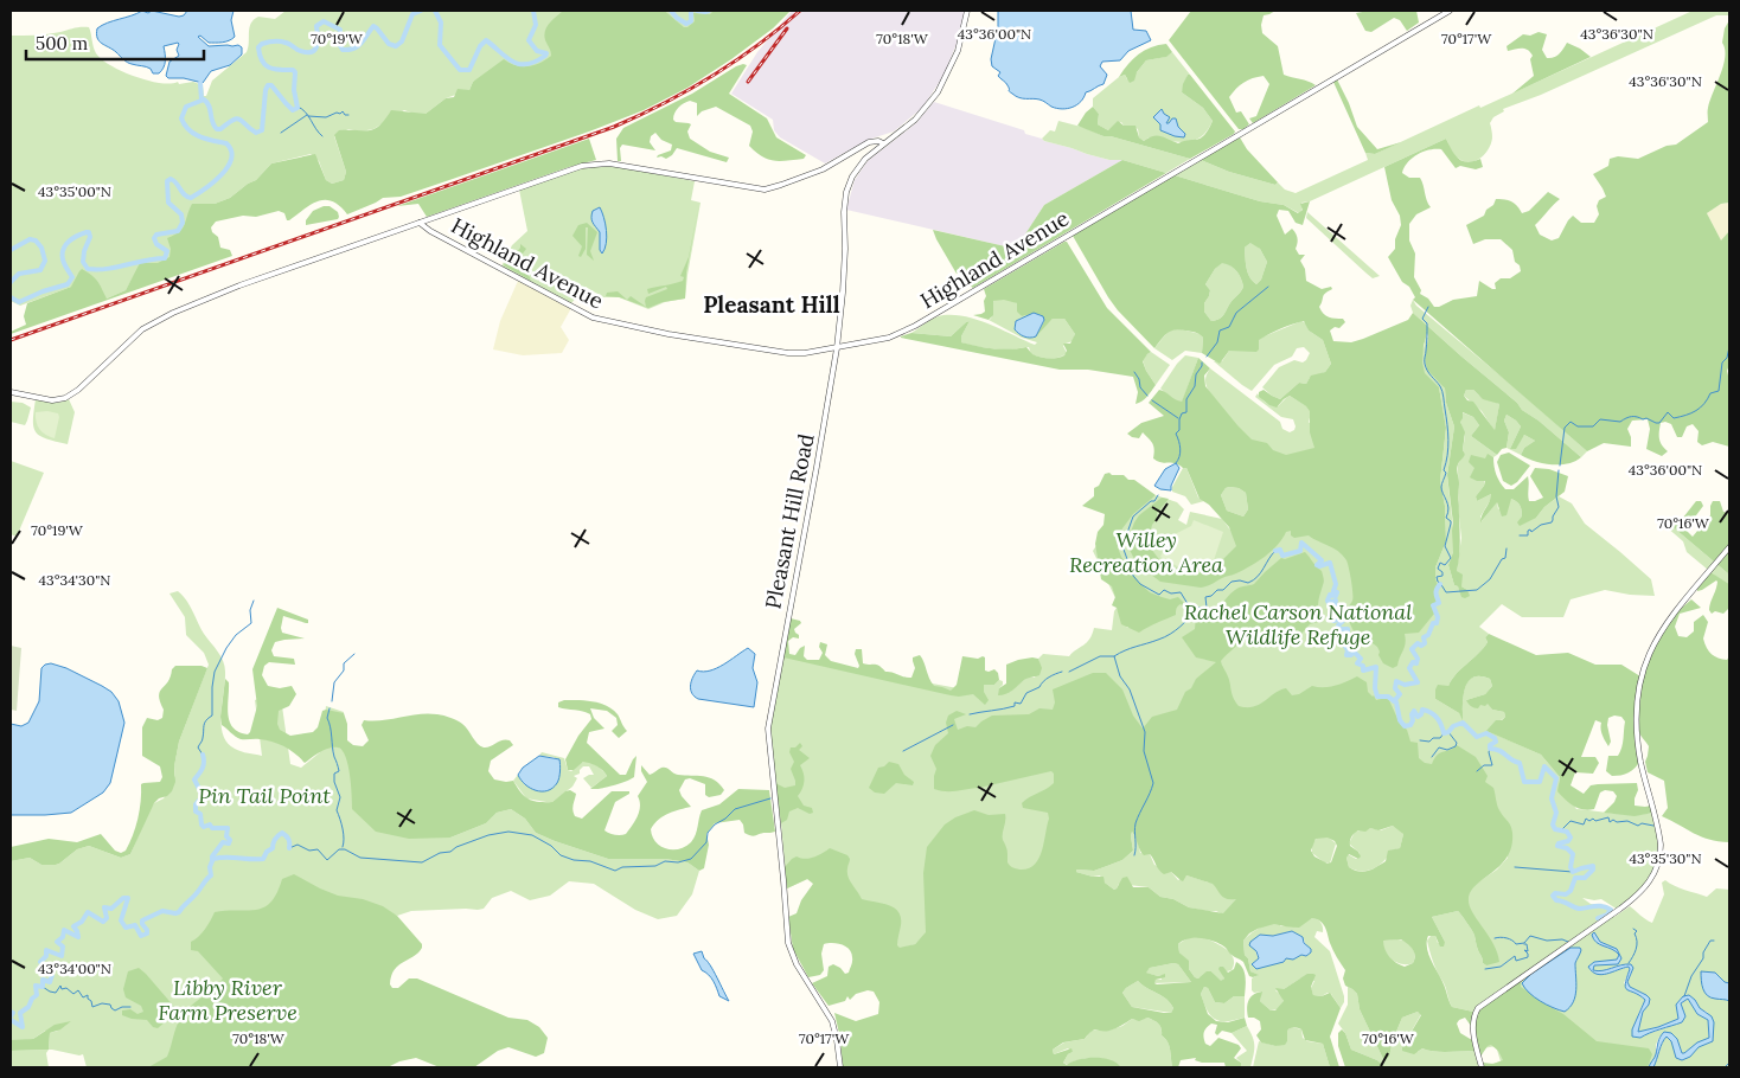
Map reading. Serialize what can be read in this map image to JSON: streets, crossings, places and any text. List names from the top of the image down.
{
  "streets": {
    "street": ["Highland Avenue", "Pleasant Hill Road"]
  },
  "crossings": [
    ["Highland Avenue", "Pleasant Hill Road"]
  ],
  "districts": ["Pleasant Hill"],
  "parks": [
    "Willey Recreation Area",
    "Rachel Carson National Wildlife Refuge",
    "Pin Tail Point",
    "Libby River Farm Preserve"
  ],
  "scale_bar": "500 m",
  "coordinates": [
    "43°36'30\"N",
    "43°36'00\"N",
    "70°19'W",
    "70°18'W",
    "70°17'W",
    "43°35'00\"N",
    "70°16'W",
    "43°34'30\"N",
    "43°35'30\"N",
    "43°34'00\"N"
  ]
}
